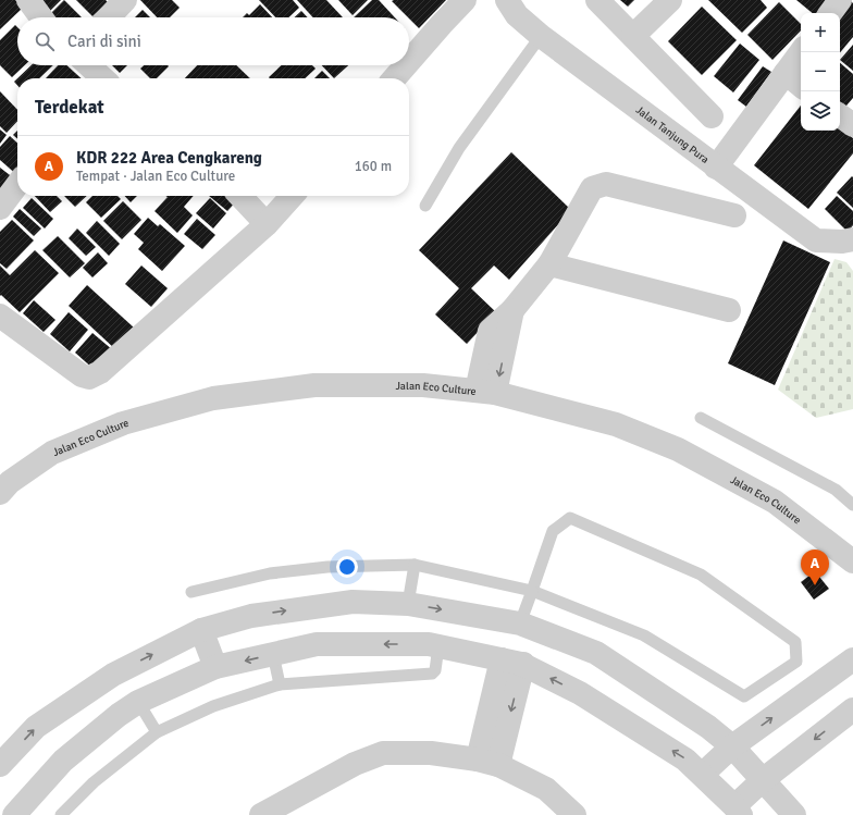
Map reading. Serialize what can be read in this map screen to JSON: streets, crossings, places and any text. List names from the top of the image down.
{
  "streets": {
    "street": ["Jalan Tanjung Pura", "Jalan Eco Culture"]
  },
  "page": {
    "map_buttons": ["+", "−"],
    "search": "Cari di sini",
    "heading": "Terdekat",
    "list": [
      {
        "mark": "A",
        "name": "KDR 222 Area Cengkareng",
        "note": "Tempat · Jalan Eco Culture",
        "value": "160 m"
      }
    ],
    "pins": "A"
  }
}
